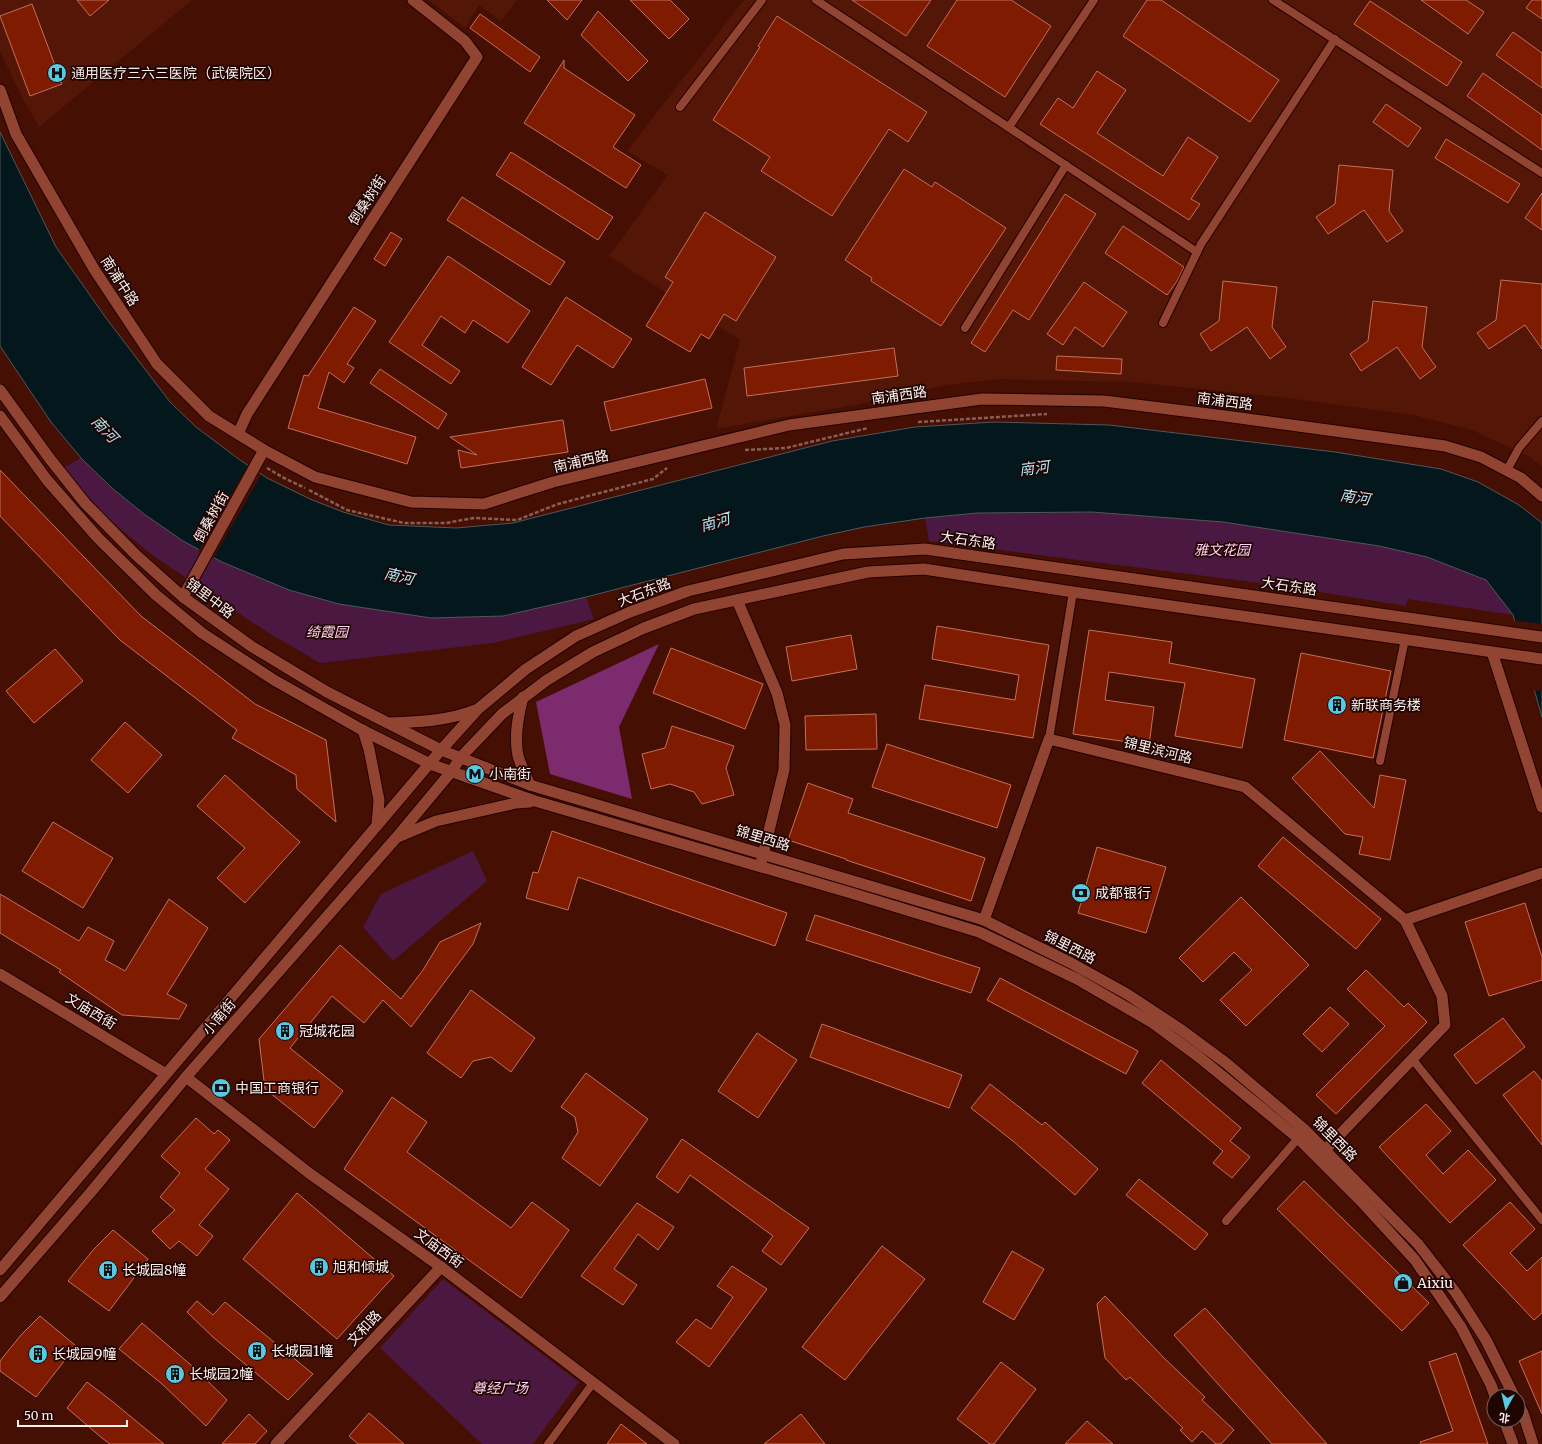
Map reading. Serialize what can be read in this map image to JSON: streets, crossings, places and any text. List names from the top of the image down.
{
  "streets": {
    "main road": [
      "倒桑树街",
      "南浦中路",
      "南浦西路",
      "大石东路",
      "锦里中路",
      "锦里滨河路",
      "锦里西路",
      "文庙西街",
      "小南街",
      "文和路"
    ]
  },
  "crossings": [
    ["倒桑树街", "南浦中路"],
    ["倒桑树街", "南浦西路"],
    ["倒桑树街", "锦里中路"],
    ["南浦中路", "南浦西路"],
    ["大石东路", "锦里中路"],
    ["大石东路", "小南街"],
    ["锦里中路", "锦里西路"],
    ["锦里中路", "小南街"],
    ["锦里西路", "小南街"],
    ["文庙西街", "小南街"],
    ["文庙西街", "文和路"]
  ],
  "water": ["南河"],
  "parks": ["雅文花园", "绮霞园", "尊经广场"],
  "places": {
    "hospital": ["通用医疗三六三医院（武侯院区）"],
    "building": [
      "新联商务楼",
      "冠城花园",
      "旭和倾城",
      "长城园8幢",
      "长城园1幢",
      "长城园9幢",
      "长城园2幢"
    ],
    "metro station": ["小南街"],
    "bank": ["成都银行", "中国工商银行"],
    "shop": ["Aixiu"]
  },
  "scale_bar": "50 m",
  "north": "bottom"
}
